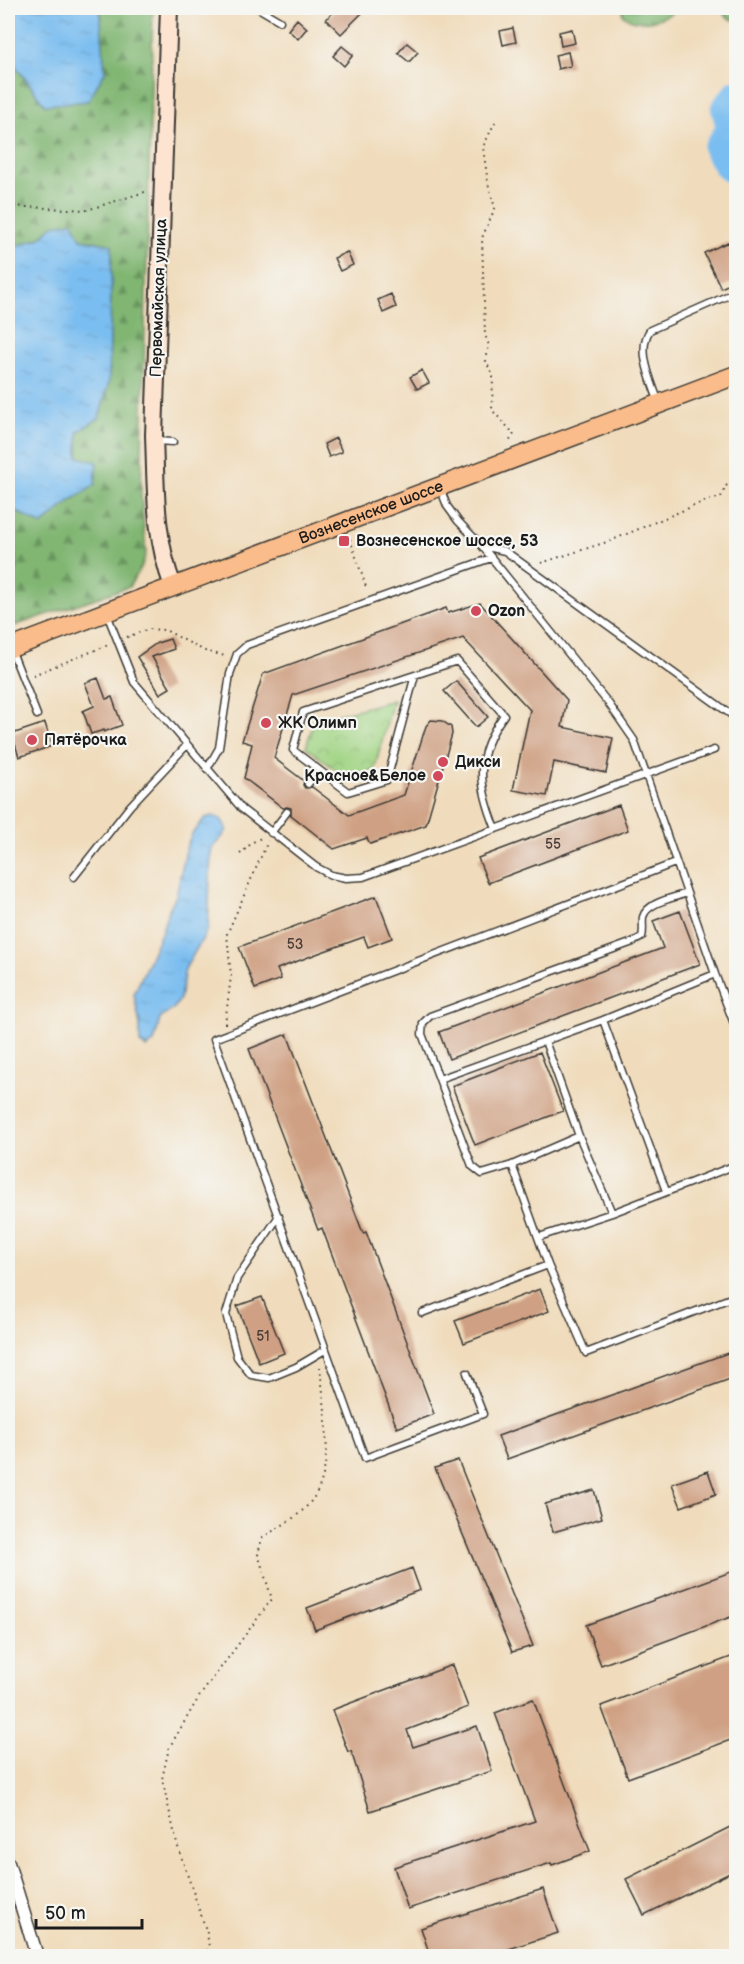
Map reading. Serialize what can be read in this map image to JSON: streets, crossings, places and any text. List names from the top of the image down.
{
  "streets": {
    "main road": ["Вознесенское шоссе"],
    "street": ["Первомайская улица"]
  },
  "crossings": [
    ["Первомайская улица", "Вознесенское шоссе"]
  ],
  "places": {
    "transit": ["Вознесенское шоссе, 53"],
    "other": [
      "Ozon",
      "ЖК Олимп",
      "Пятёрочка",
      "Дикси",
      "Красное&Белое"
    ]
  },
  "house_numbers": ["55", "53", "51"],
  "scale_bar": "50 m"
}
